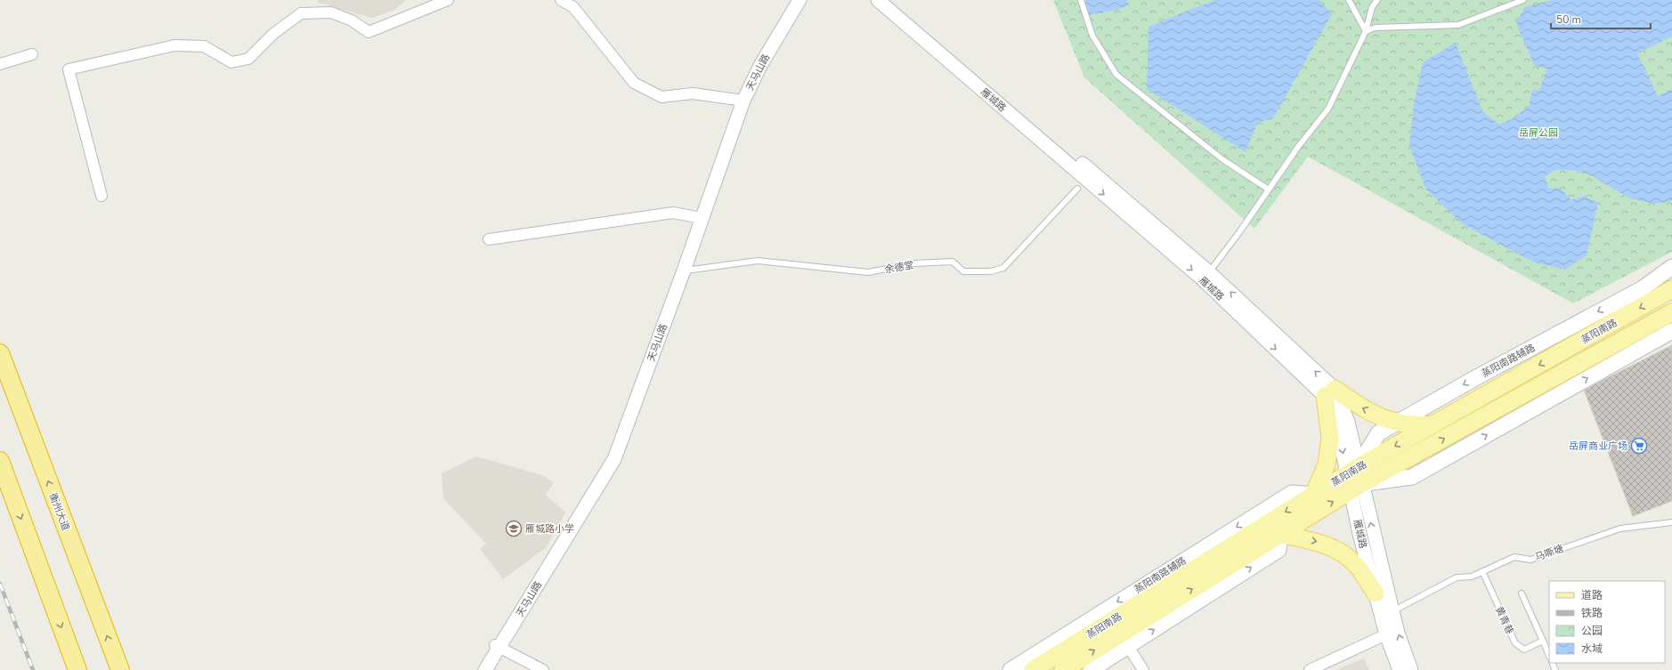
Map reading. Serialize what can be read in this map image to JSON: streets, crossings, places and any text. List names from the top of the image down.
{
  "streets": {
    "highway": ["衡州大道"],
    "main road": ["蒸阳南路", "蒸阳南路辅路"],
    "street": ["天马山路", "雁城路"],
    "lane": ["余德堂", "马嘶塘", "黄青巷"]
  },
  "crossings": [
    ["天马山路", "余德堂"],
    ["雁城路", "蒸阳南路"],
    ["雁城路", "蒸阳南路辅路"],
    ["雁城路", "马嘶塘"],
    ["蒸阳南路", "蒸阳南路辅路"],
    ["马嘶塘", "黄青巷"]
  ],
  "parks": ["岳屏公园"],
  "places": {
    "supermarket": ["岳屏商业广场"],
    "school or university": ["雁城路小学"]
  },
  "legend": [
    "道路",
    "铁路",
    "公园",
    "水域"
  ],
  "scale_bar": "50 m"
}
